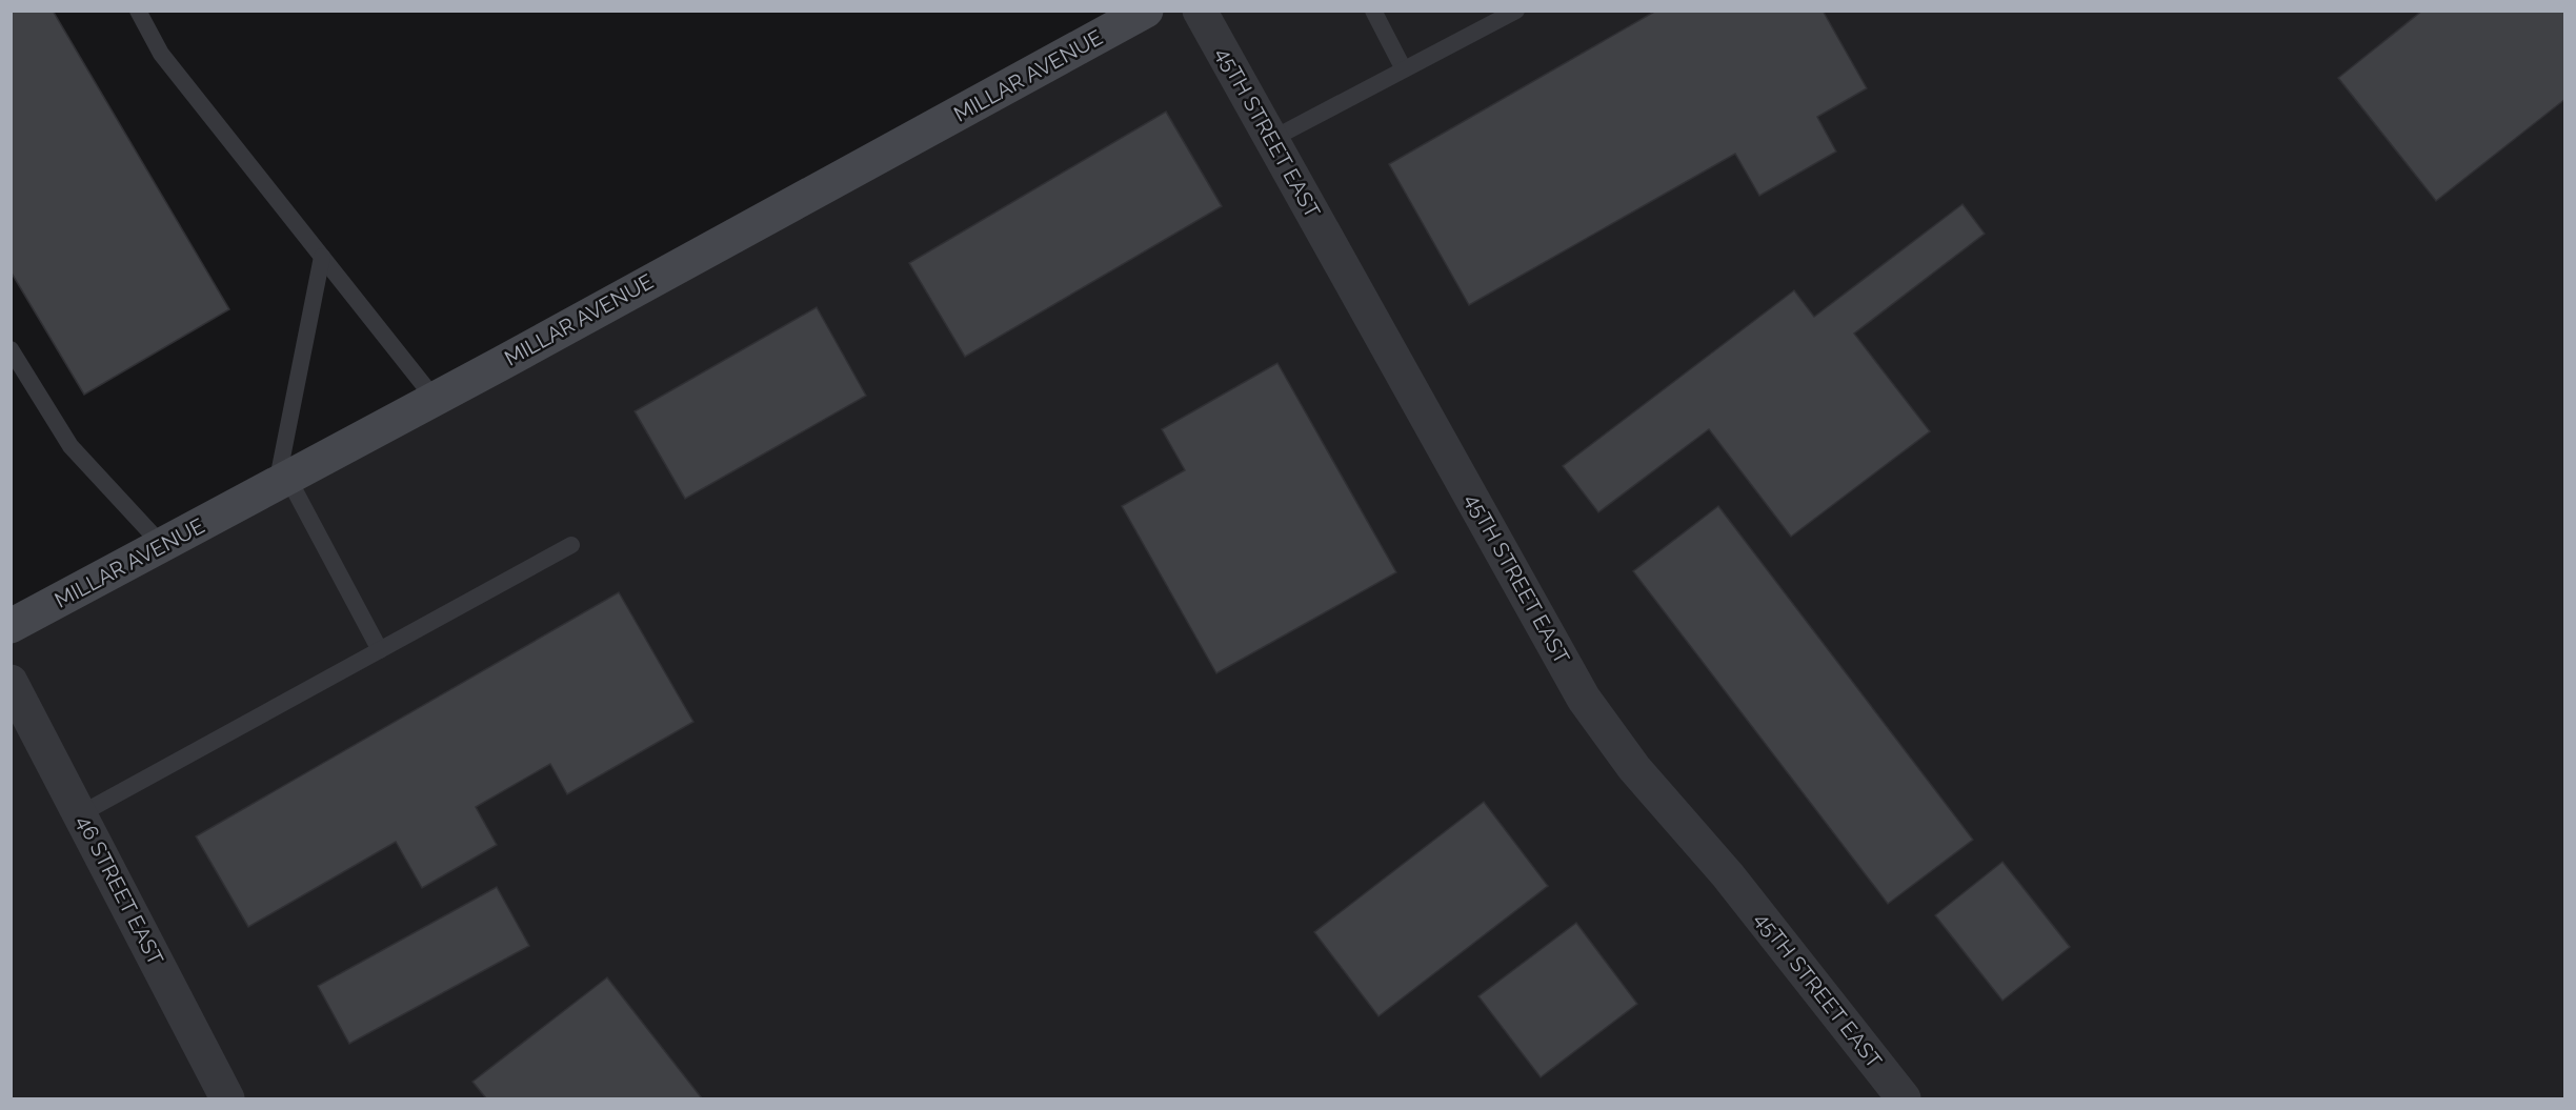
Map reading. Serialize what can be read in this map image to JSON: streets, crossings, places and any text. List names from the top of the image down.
{
  "streets": {
    "street": ["MILLAR AVENUE", "45TH STREET EAST", "46 STREET EAST"]
  }
}
